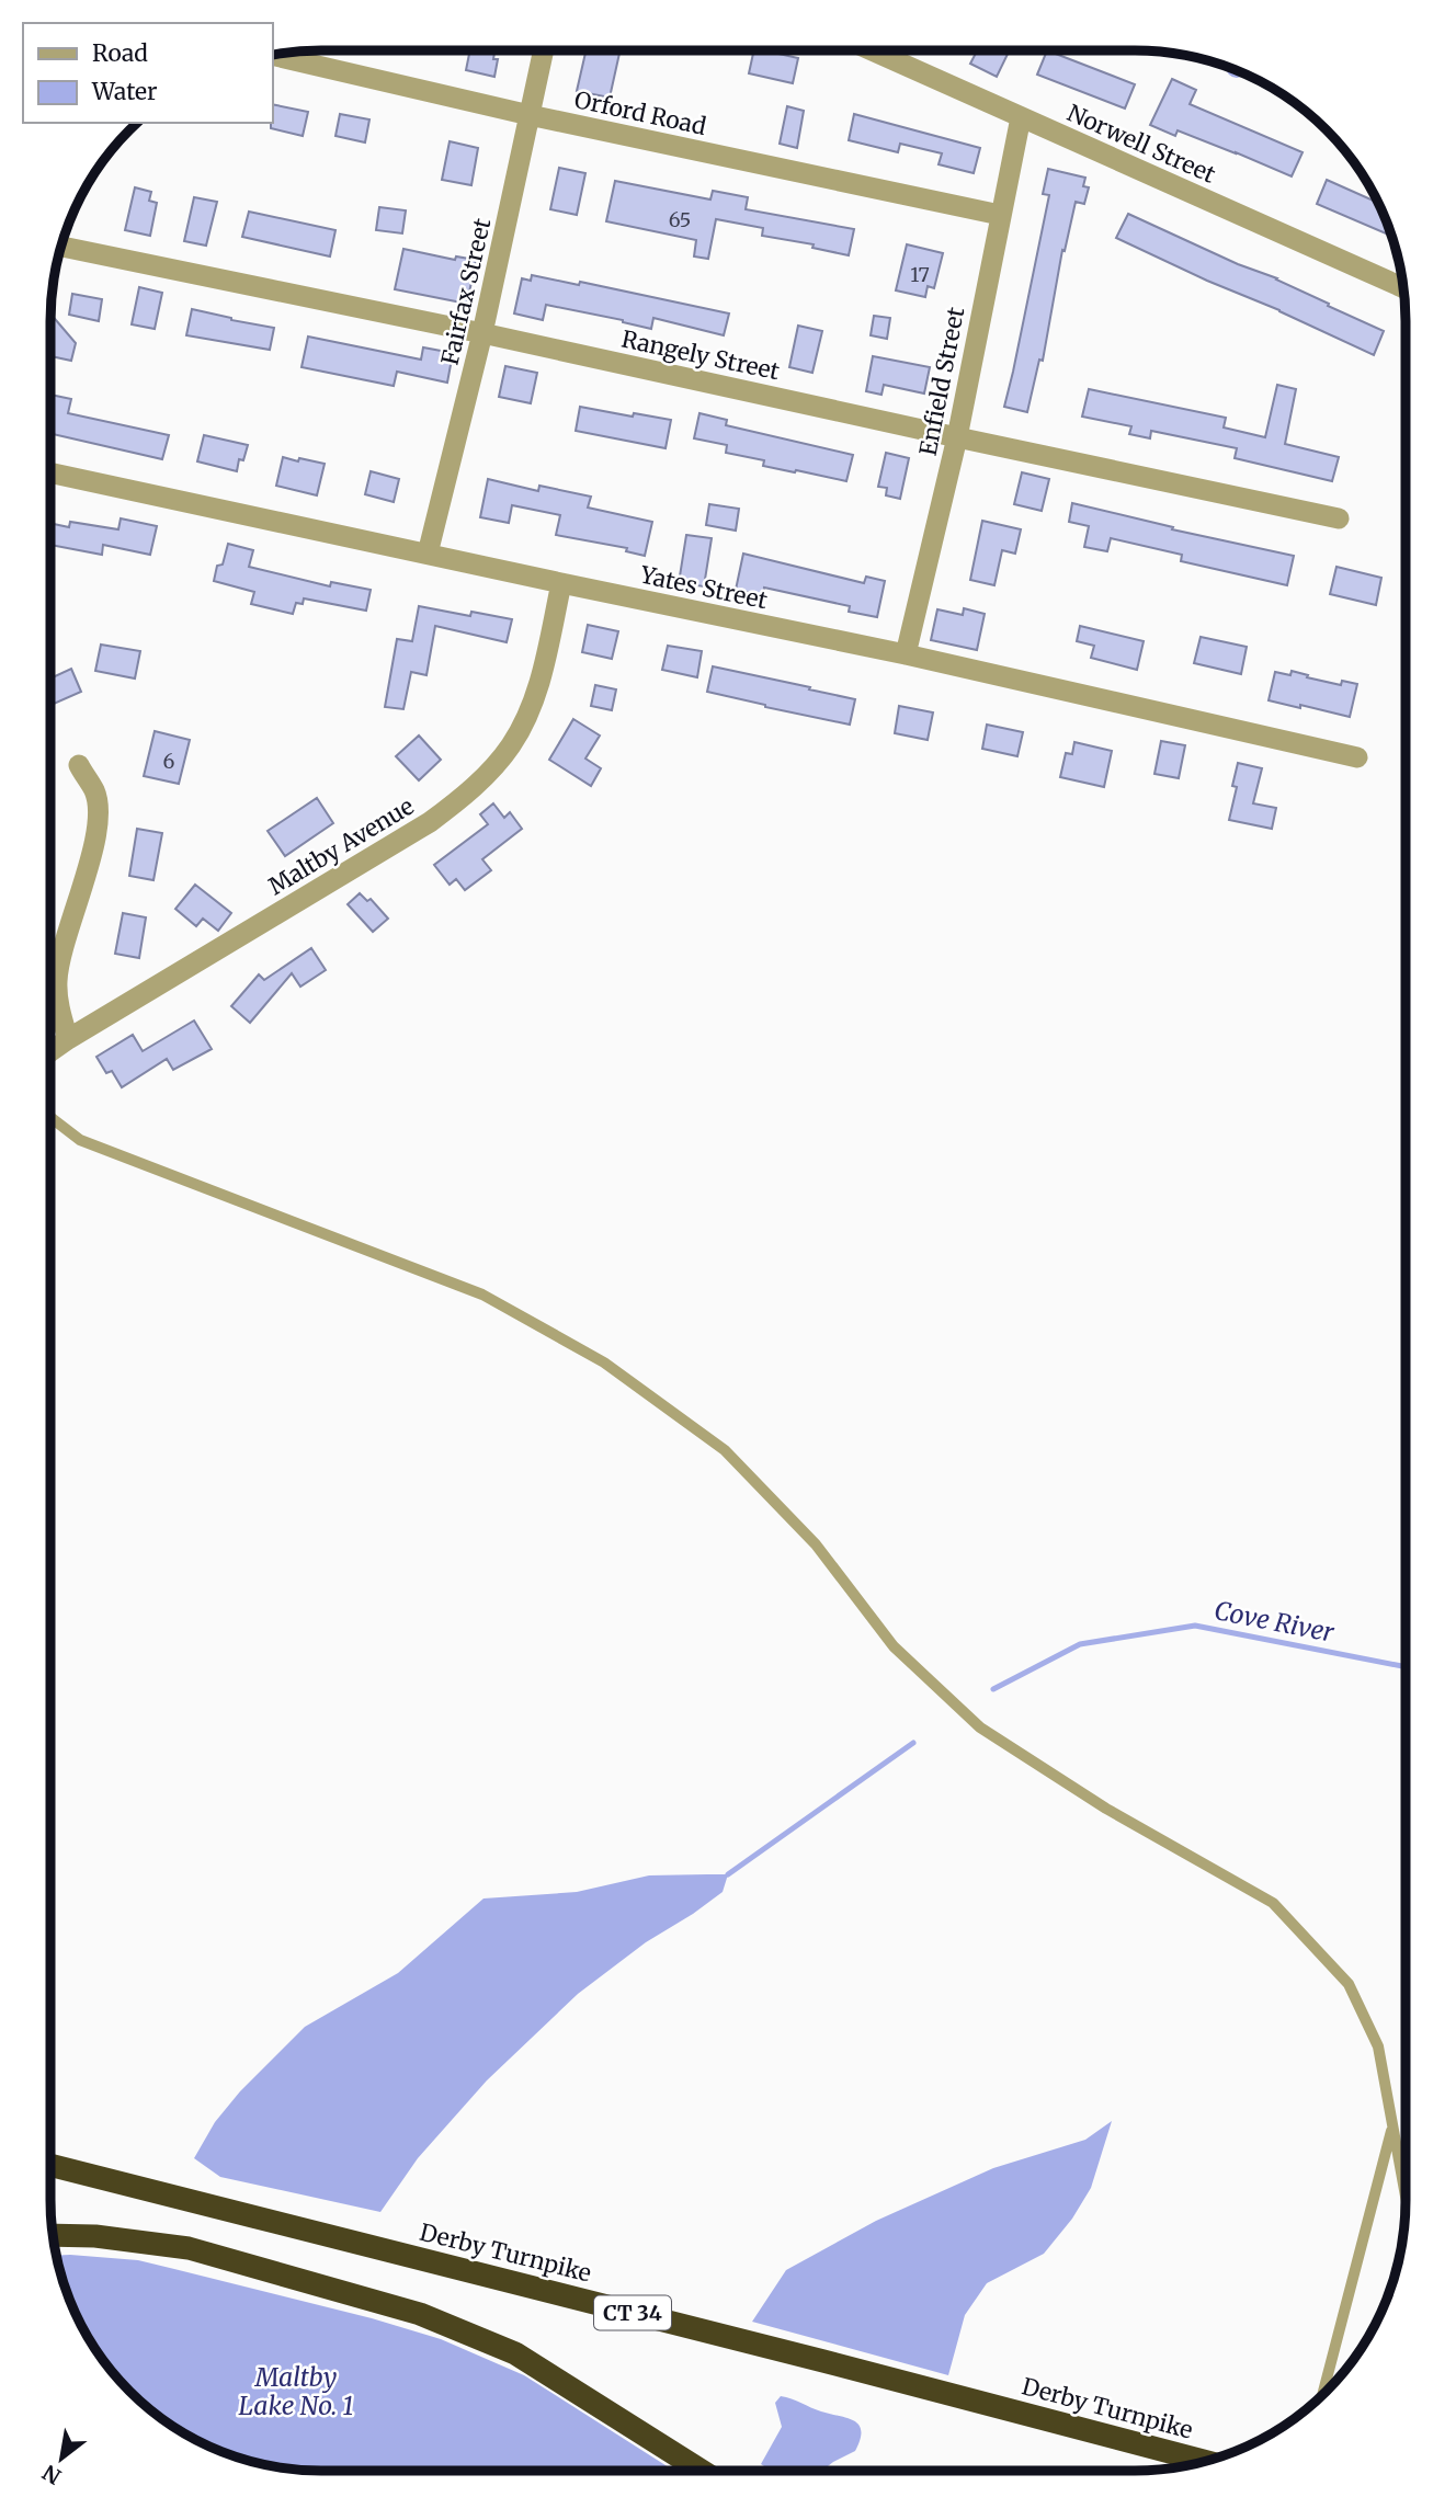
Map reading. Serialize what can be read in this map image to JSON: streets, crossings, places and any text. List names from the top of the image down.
{
  "streets": {
    "highway": ["Derby Turnpike", "CT 34"],
    "street": [
      "Orford Road",
      "Norwell Street",
      "Fairfax Street",
      "Rangely Street",
      "Enfield Street",
      "Yates Street",
      "Maltby Avenue"
    ]
  },
  "crossings": [
    ["Orford Road", "Fairfax Street"],
    ["Orford Road", "Enfield Street"],
    ["Norwell Street", "Enfield Street"],
    ["Fairfax Street", "Rangely Street"],
    ["Fairfax Street", "Yates Street"],
    ["Rangely Street", "Enfield Street"],
    ["Enfield Street", "Yates Street"],
    ["Yates Street", "Maltby Avenue"]
  ],
  "water": ["Cove River", "Maltby Lake No. 1"],
  "house_numbers": ["65", "17", "6"],
  "legend": ["Road", "Water"],
  "north": "bottom left"
}
